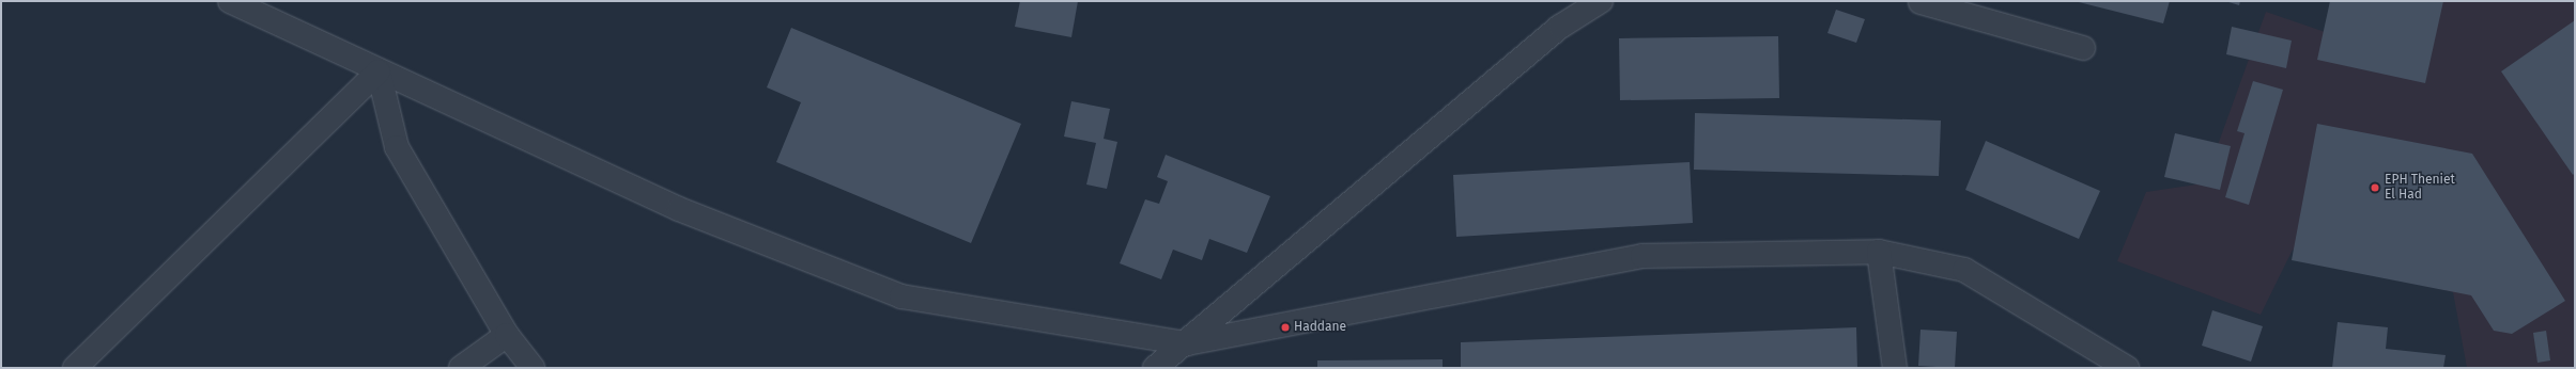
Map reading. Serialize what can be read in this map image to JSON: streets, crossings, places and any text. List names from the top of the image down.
{
  "places": ["EPH Theniet El Had", "Haddane"]
}
